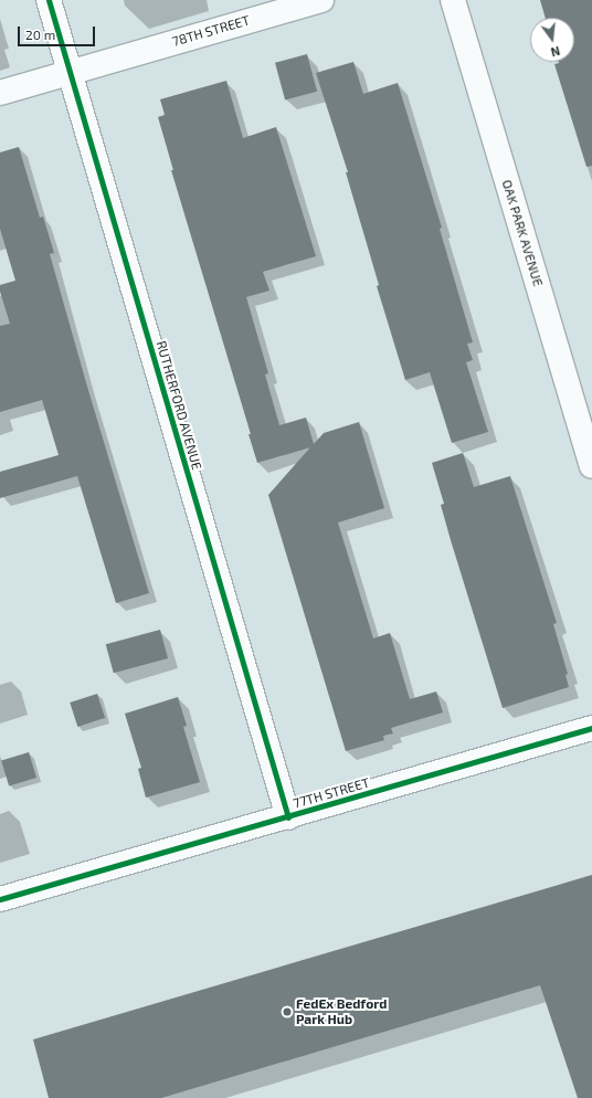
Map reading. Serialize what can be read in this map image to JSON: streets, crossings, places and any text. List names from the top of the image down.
{
  "streets": {
    "street": [
      "78TH STREET",
      "OAK PARK AVENUE",
      "RUTHERFORD AVENUE",
      "77TH STREET"
    ]
  },
  "crossings": [
    ["78TH STREET", "RUTHERFORD AVENUE"],
    ["RUTHERFORD AVENUE", "77TH STREET"]
  ],
  "places": ["FedEx Bedford Park Hub"],
  "scale_bar": "20 m",
  "north": "bottom"
}
